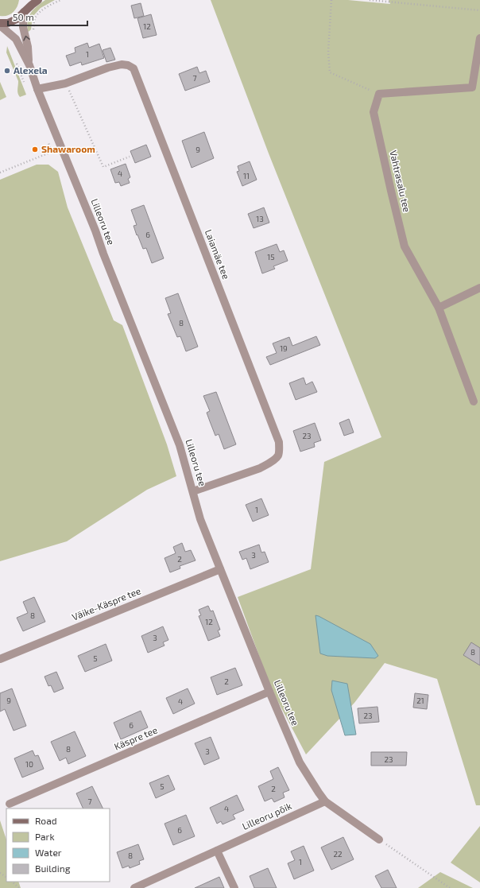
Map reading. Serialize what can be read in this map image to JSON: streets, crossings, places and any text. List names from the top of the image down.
{
  "streets": {
    "street": [
      "Vahtrasalu tee",
      "Lilleoru tee",
      "Laiamäe tee",
      "Väike-Käspre tee",
      "Käspre tee",
      "Lilleoru põik"
    ]
  },
  "crossings": [
    ["Lilleoru tee", "Laiamäe tee"],
    ["Lilleoru tee", "Väike-Käspre tee"],
    ["Lilleoru tee", "Käspre tee"],
    ["Lilleoru tee", "Lilleoru põik"]
  ],
  "places": ["Alexela", "Shawaroom"],
  "house_numbers": [
    "12",
    "1",
    "7",
    "9",
    "4",
    "11",
    "13",
    "6",
    "15",
    "8",
    "19",
    "23",
    "1",
    "3",
    "2",
    "8",
    "12",
    "3",
    "8",
    "5",
    "2",
    "9",
    "21",
    "4",
    "23",
    "6",
    "8",
    "3",
    "23",
    "10",
    "5",
    "2",
    "7",
    "4",
    "6",
    "22",
    "8",
    "1"
  ],
  "legend": [
    "Road",
    "Park",
    "Water",
    "Building"
  ],
  "scale_bar": "50 m"
}
